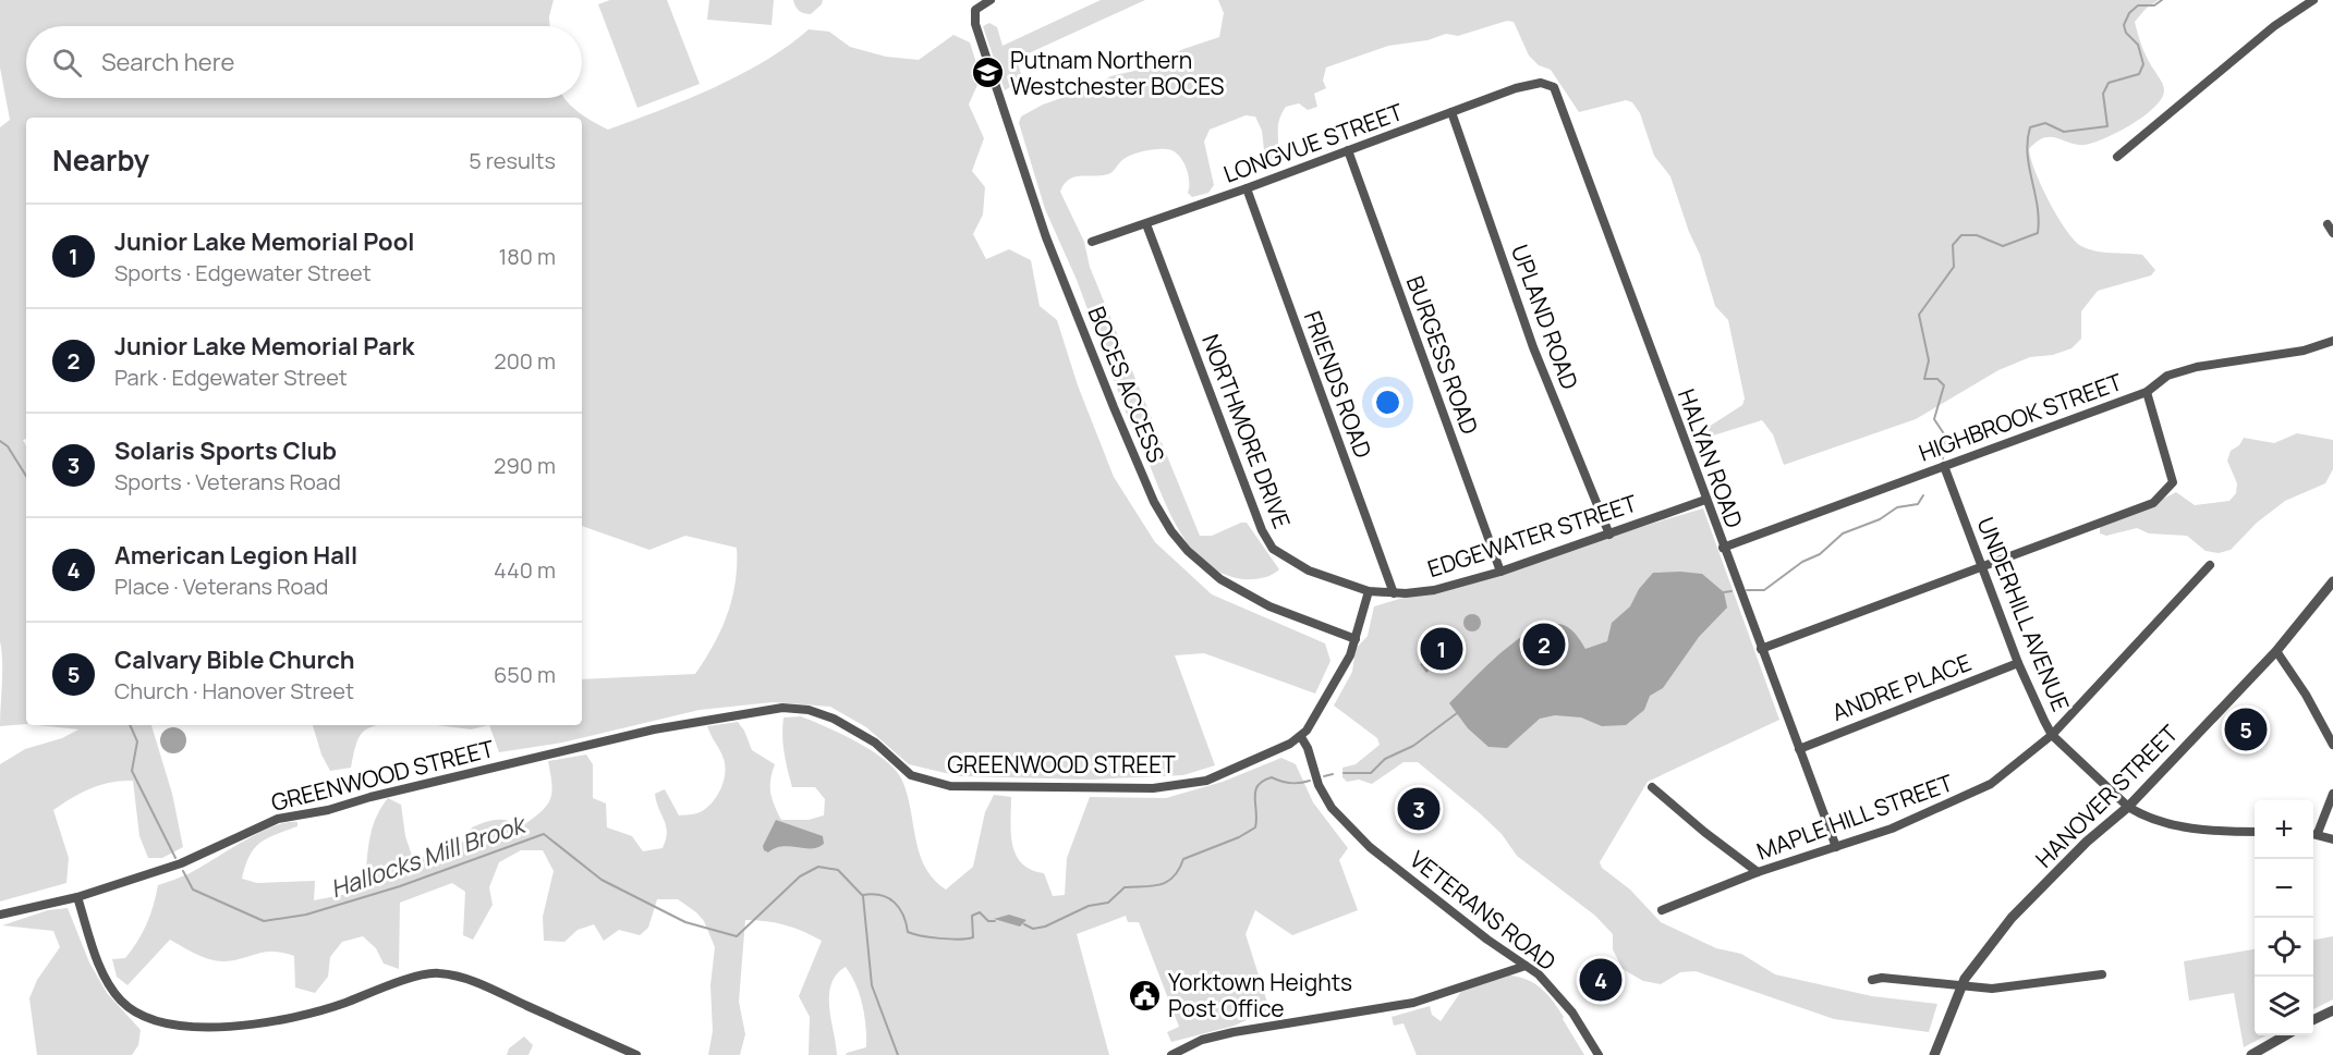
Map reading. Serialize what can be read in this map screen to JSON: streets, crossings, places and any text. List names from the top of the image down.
{
  "streets": {
    "street": [
      "LONGVUE STREET",
      "UPLAND ROAD",
      "BURGESS ROAD",
      "BOCES ACCESS",
      "FRIENDS ROAD",
      "HIGHBROOK STREET",
      "NORTHMORE DRIVE",
      "HALYAN ROAD",
      "EDGEWATER STREET",
      "UNDERHILL AVENUE",
      "ANDRE PLACE",
      "GREENWOOD STREET",
      "HANOVER STREET",
      "MAPLE HILL STREET",
      "VETERANS ROAD"
    ]
  },
  "crossings": [
    ["LONGVUE STREET", "UPLAND ROAD"],
    ["LONGVUE STREET", "BURGESS ROAD"],
    ["LONGVUE STREET", "FRIENDS ROAD"],
    ["LONGVUE STREET", "NORTHMORE DRIVE"],
    ["LONGVUE STREET", "HALYAN ROAD"],
    ["UPLAND ROAD", "EDGEWATER STREET"],
    ["BURGESS ROAD", "EDGEWATER STREET"],
    ["FRIENDS ROAD", "EDGEWATER STREET"],
    ["HIGHBROOK STREET", "HALYAN ROAD"],
    ["HIGHBROOK STREET", "UNDERHILL AVENUE"],
    ["NORTHMORE DRIVE", "EDGEWATER STREET"],
    ["HALYAN ROAD", "EDGEWATER STREET"],
    ["HALYAN ROAD", "ANDRE PLACE"],
    ["HALYAN ROAD", "MAPLE HILL STREET"],
    ["UNDERHILL AVENUE", "ANDRE PLACE"],
    ["UNDERHILL AVENUE", "HANOVER STREET"],
    ["UNDERHILL AVENUE", "MAPLE HILL STREET"],
    ["GREENWOOD STREET", "VETERANS ROAD"]
  ],
  "water": ["Hallocks Mill Brook"],
  "places": {
    "school or university": ["Putnam Northern Westchester BOCES"],
    "public building": ["Yorktown Heights Post Office"]
  },
  "page": {
    "search": "Search here",
    "heading": ["Nearby", "5 results"],
    "list": [
      {
        "mark": "1",
        "name": "Junior Lake Memorial Pool",
        "note": "Sports · Edgewater Street",
        "value": "180 m"
      },
      {
        "mark": "2",
        "name": "Junior Lake Memorial Park",
        "note": "Park · Edgewater Street",
        "value": "200 m"
      },
      {
        "mark": "3",
        "name": "Solaris Sports Club",
        "note": "Sports · Veterans Road",
        "value": "290 m"
      },
      {
        "mark": "4",
        "name": "American Legion Hall",
        "note": "Place · Veterans Road",
        "value": "440 m"
      },
      {
        "mark": "5",
        "name": "Calvary Bible Church",
        "note": "Church · Hanover Street",
        "value": "650 m"
      }
    ],
    "pins": [
      "2",
      "1",
      "5",
      "3",
      "4"
    ],
    "map_buttons": ["+", "−"]
  }
}
